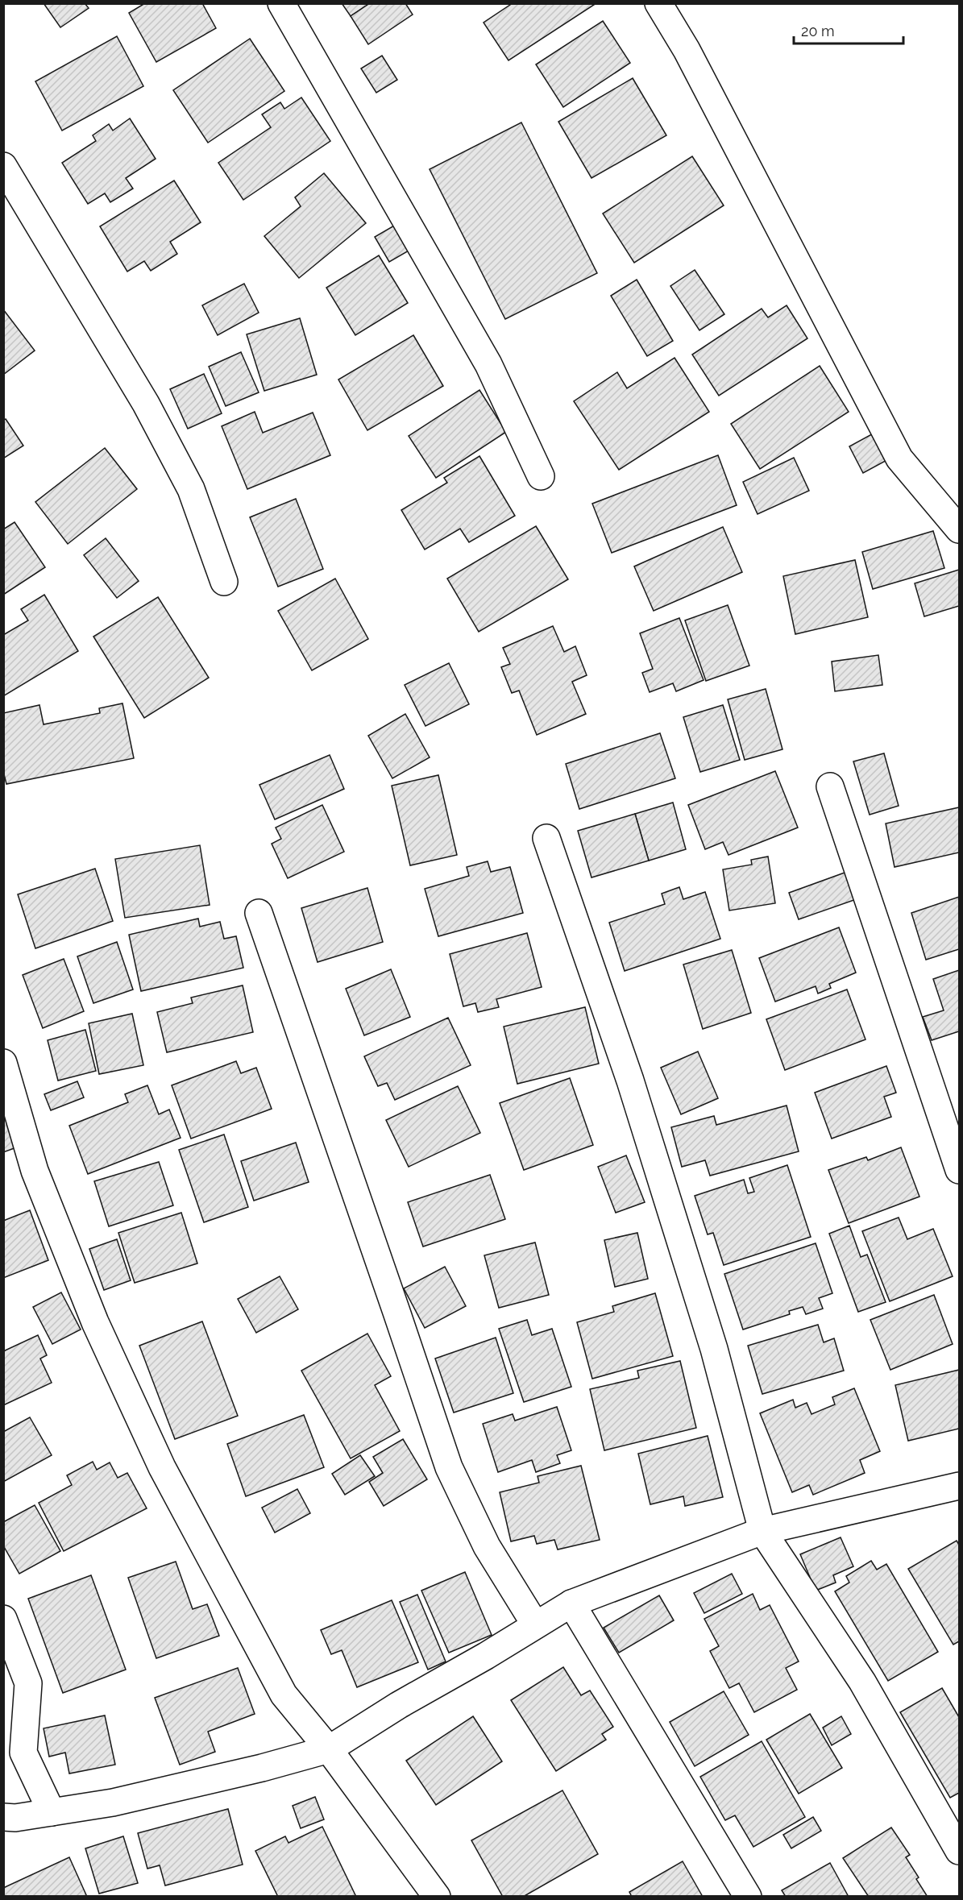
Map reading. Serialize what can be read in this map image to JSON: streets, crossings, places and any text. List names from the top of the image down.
{
  "scale_bar": "20 m"
}
